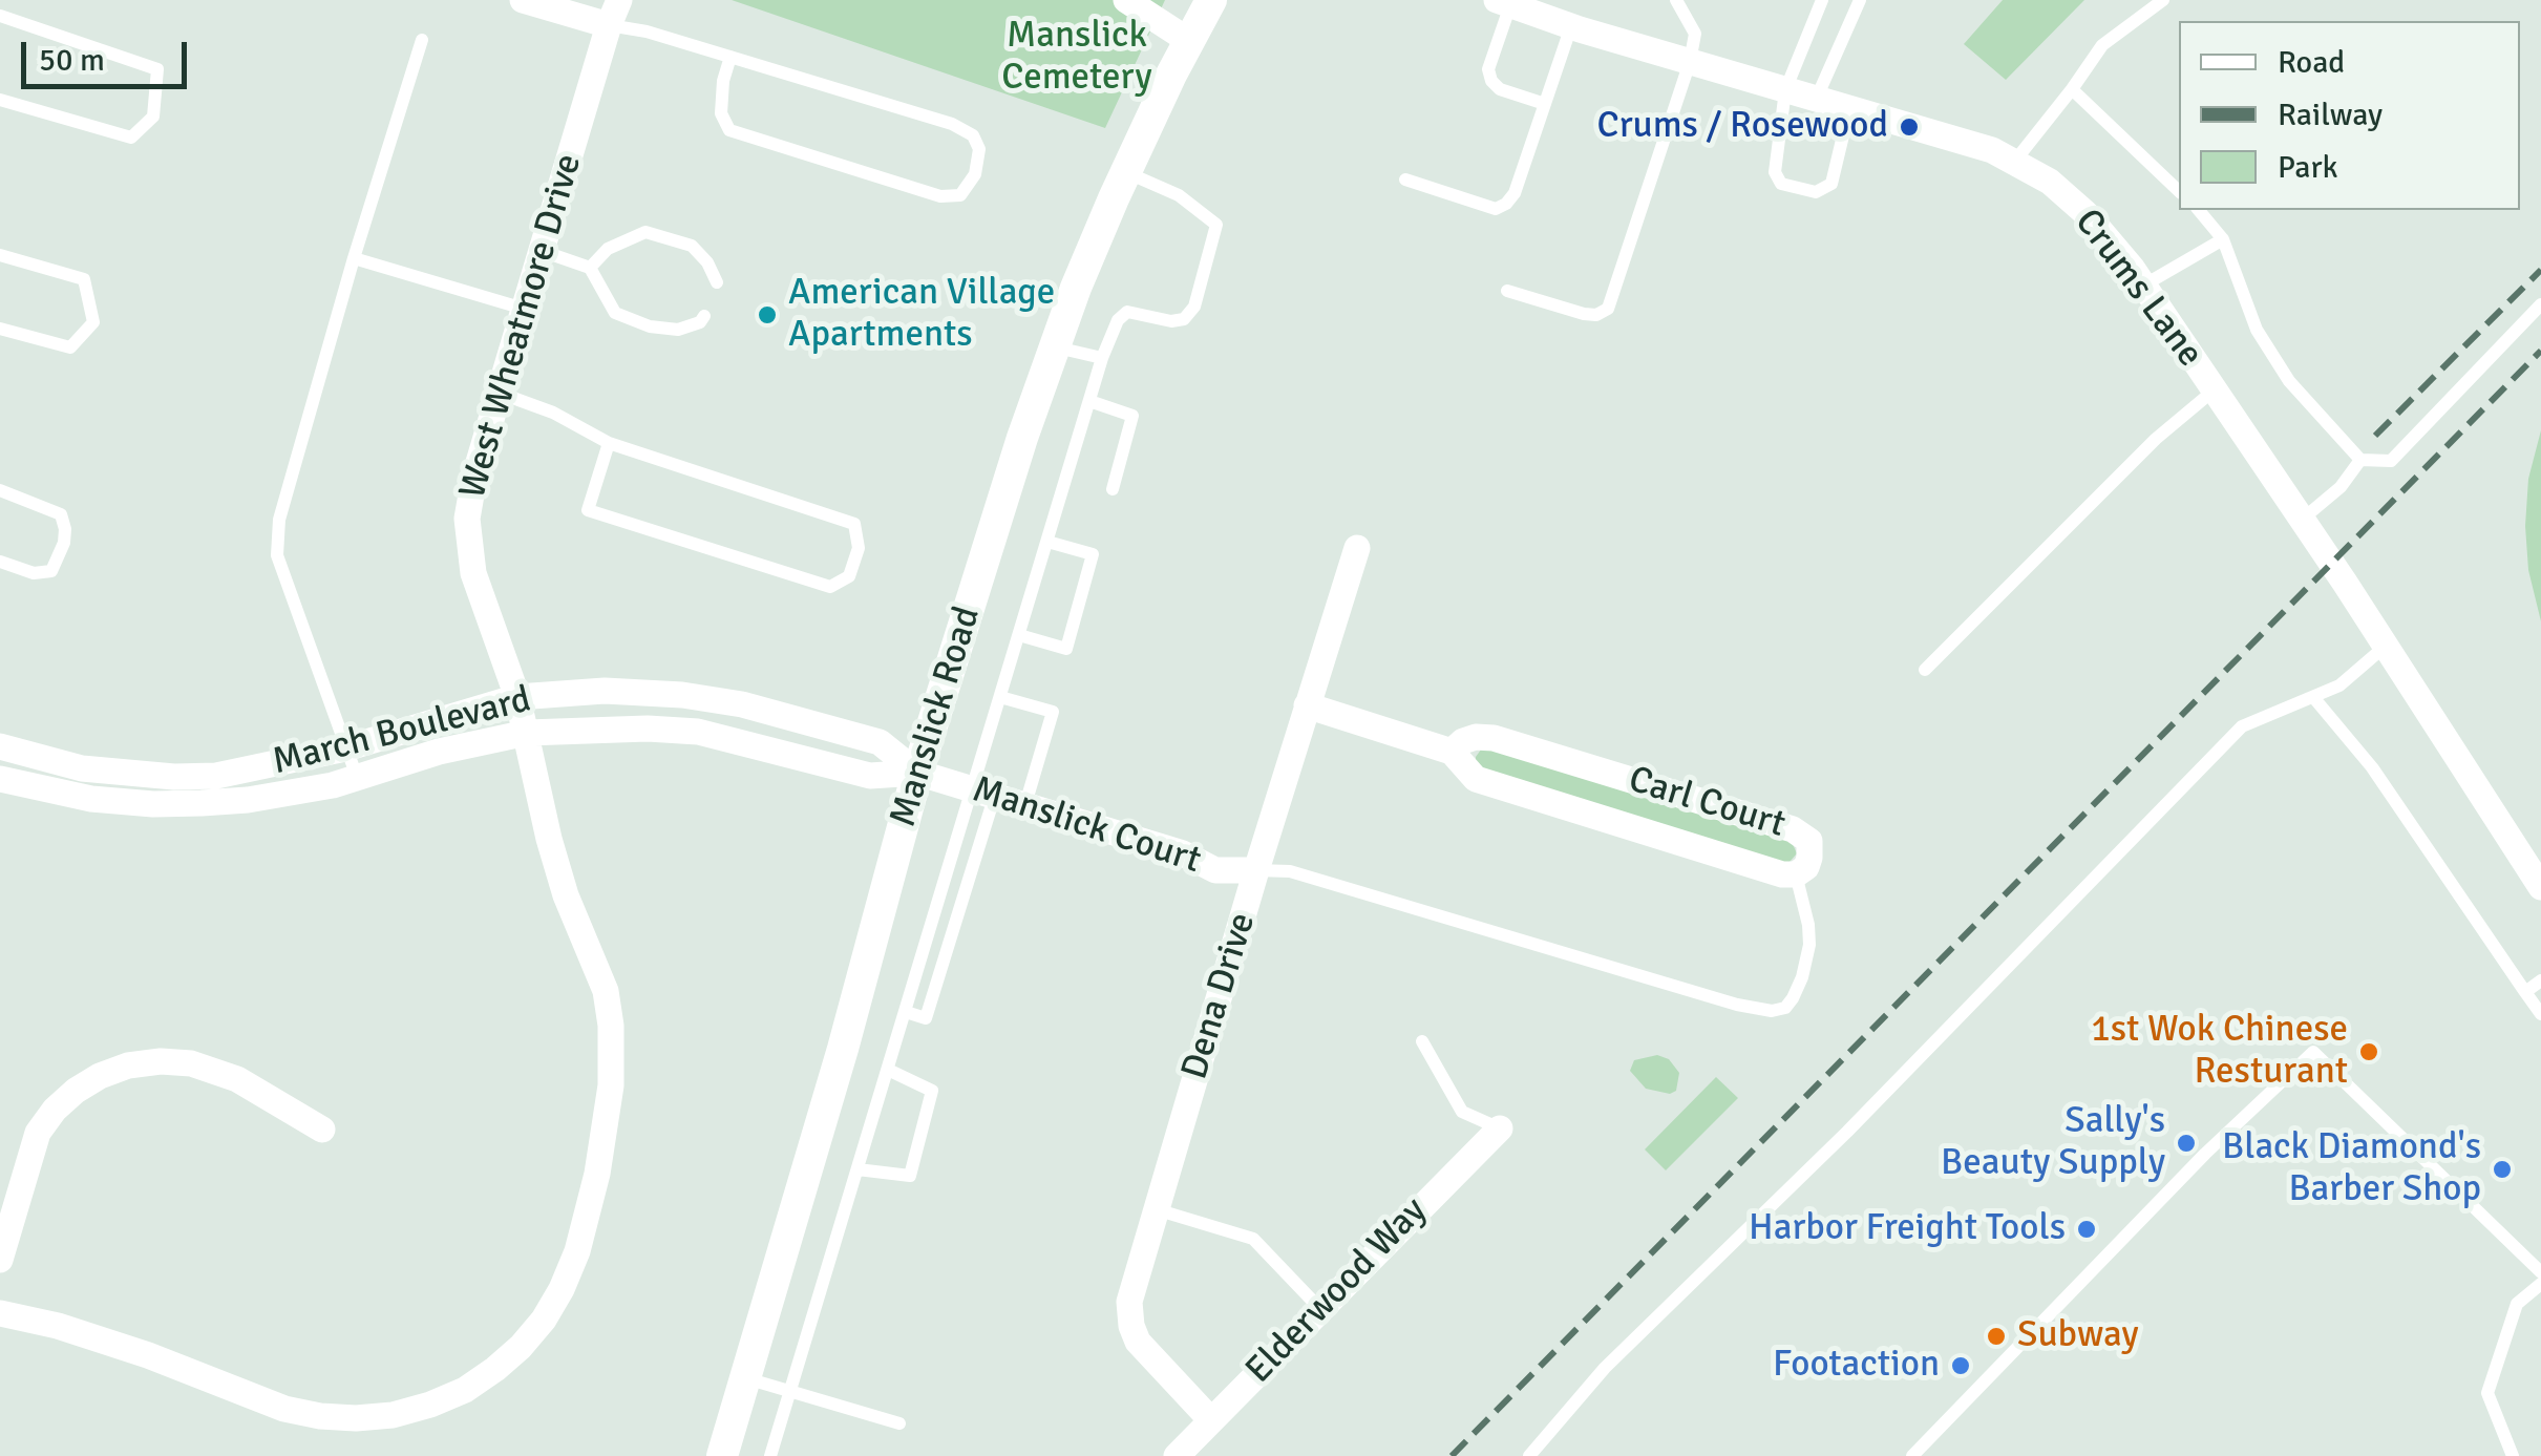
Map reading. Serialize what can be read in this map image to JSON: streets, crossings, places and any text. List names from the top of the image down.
{
  "streets": {
    "main road": ["Manslick Road"],
    "street": [
      "Crums Lane",
      "West Wheatmore Drive",
      "March Boulevard",
      "Carl Court",
      "Manslick Court",
      "Dena Drive",
      "Elderwood Way"
    ]
  },
  "crossings": [
    ["West Wheatmore Drive", "March Boulevard"],
    ["Manslick Road", "March Boulevard"],
    ["Manslick Road", "Manslick Court"],
    ["March Boulevard", "Manslick Court"],
    ["Carl Court", "Dena Drive"],
    ["Manslick Court", "Dena Drive"],
    ["Dena Drive", "Elderwood Way"]
  ],
  "parks": ["Manslick Cemetery"],
  "places": [
    "Crums / Rosewood",
    "American Village Apartments",
    "1st Wok Chinese Resturant",
    "Sally's Beauty Supply",
    "Black Diamond's Barber Shop",
    "Harbor Freight Tools",
    "Subway",
    "Footaction"
  ],
  "legend": ["Road", "Railway", "Park"],
  "scale_bar": "50 m"
}
